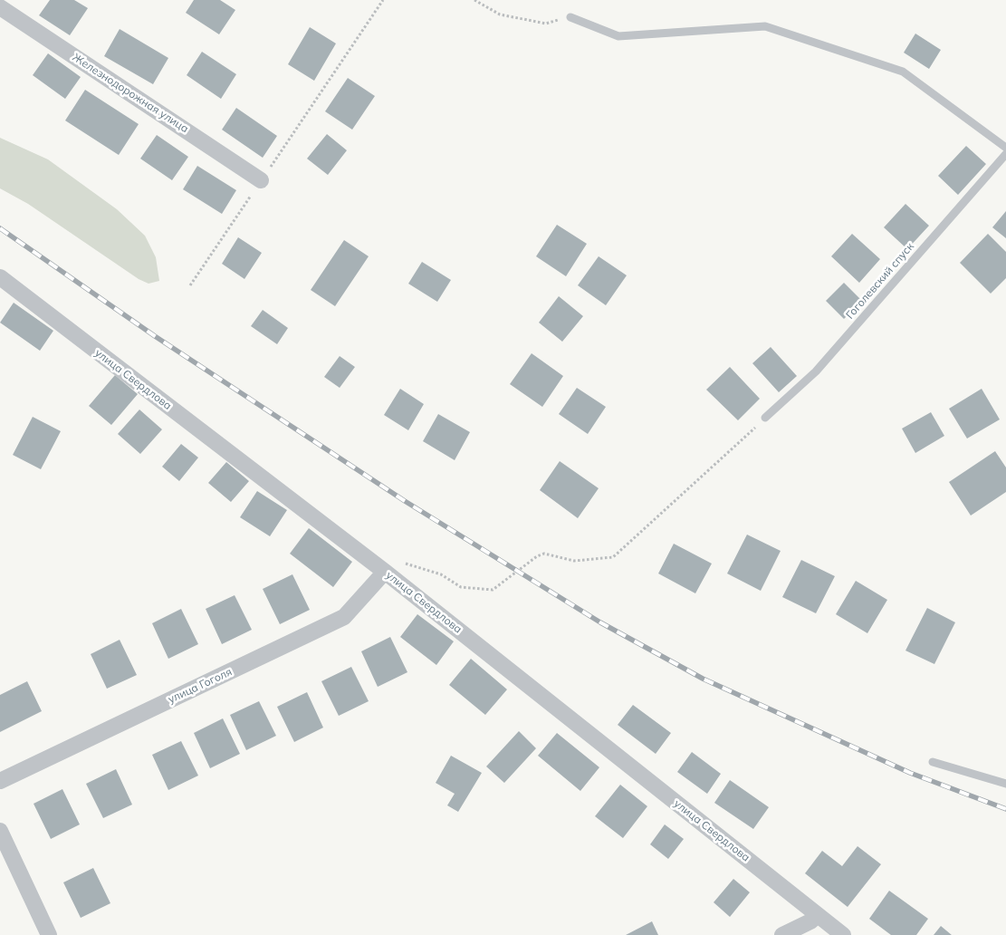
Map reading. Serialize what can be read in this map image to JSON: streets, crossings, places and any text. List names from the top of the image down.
{
  "streets": {
    "street": ["Железнодорожная улица", "улица Свердлова", "улица Гоголя"],
    "lane": ["Гоголевский спуск"]
  },
  "crossings": [
    ["улица Свердлова", "улица Гоголя"]
  ]
}
